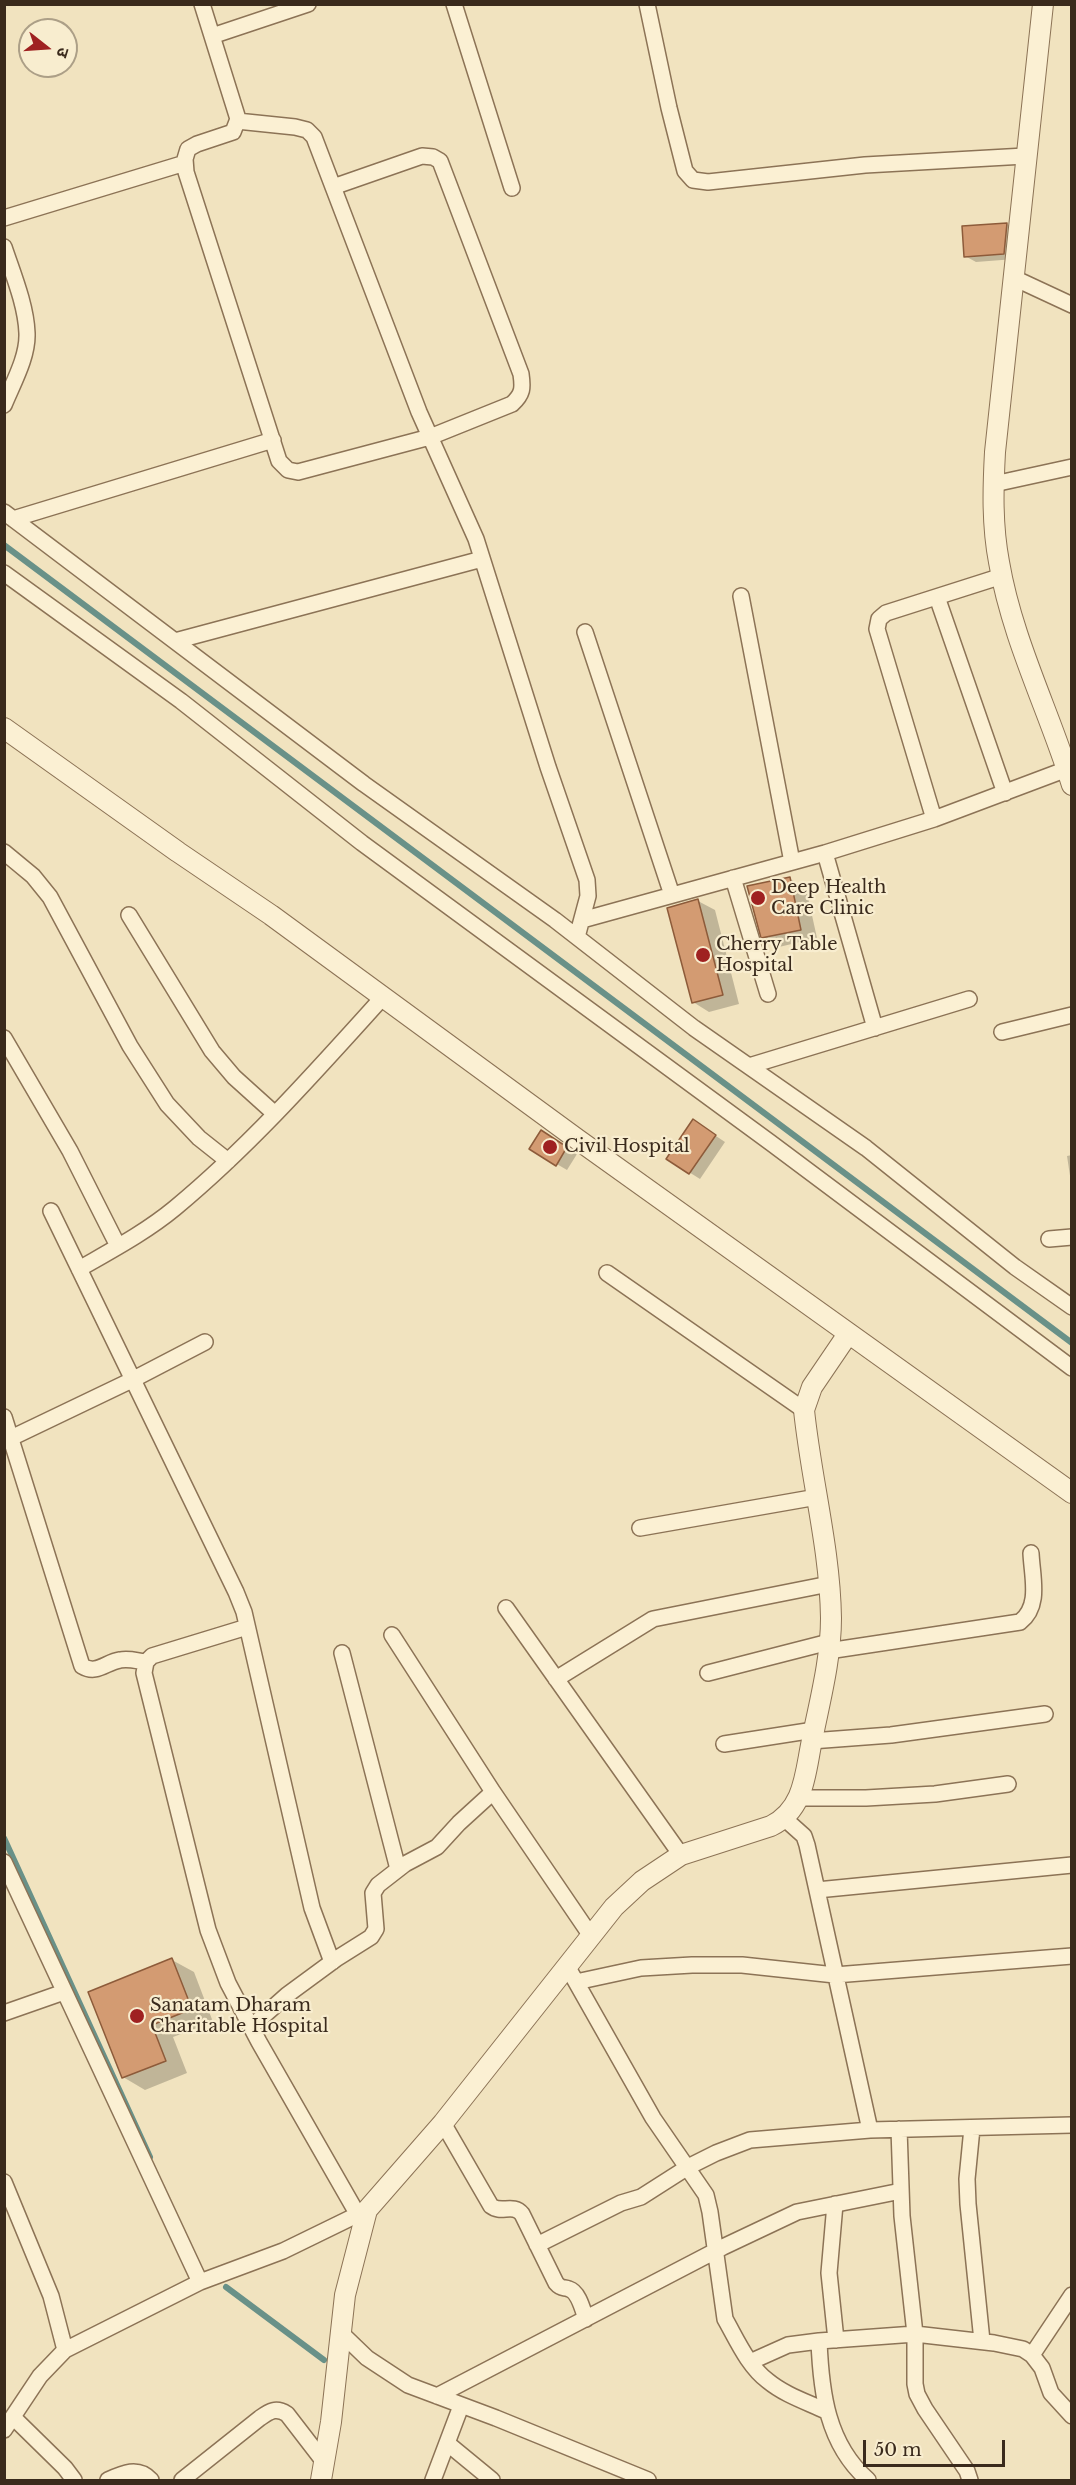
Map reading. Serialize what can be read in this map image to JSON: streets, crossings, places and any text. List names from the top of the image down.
{
  "places": [
    "Deep Health Care Clinic",
    "Cherry Table Hospital",
    "Civil Hospital",
    "Sanatam Dharam Charitable Hospital"
  ],
  "scale_bar": "50 m",
  "north": "right"
}
